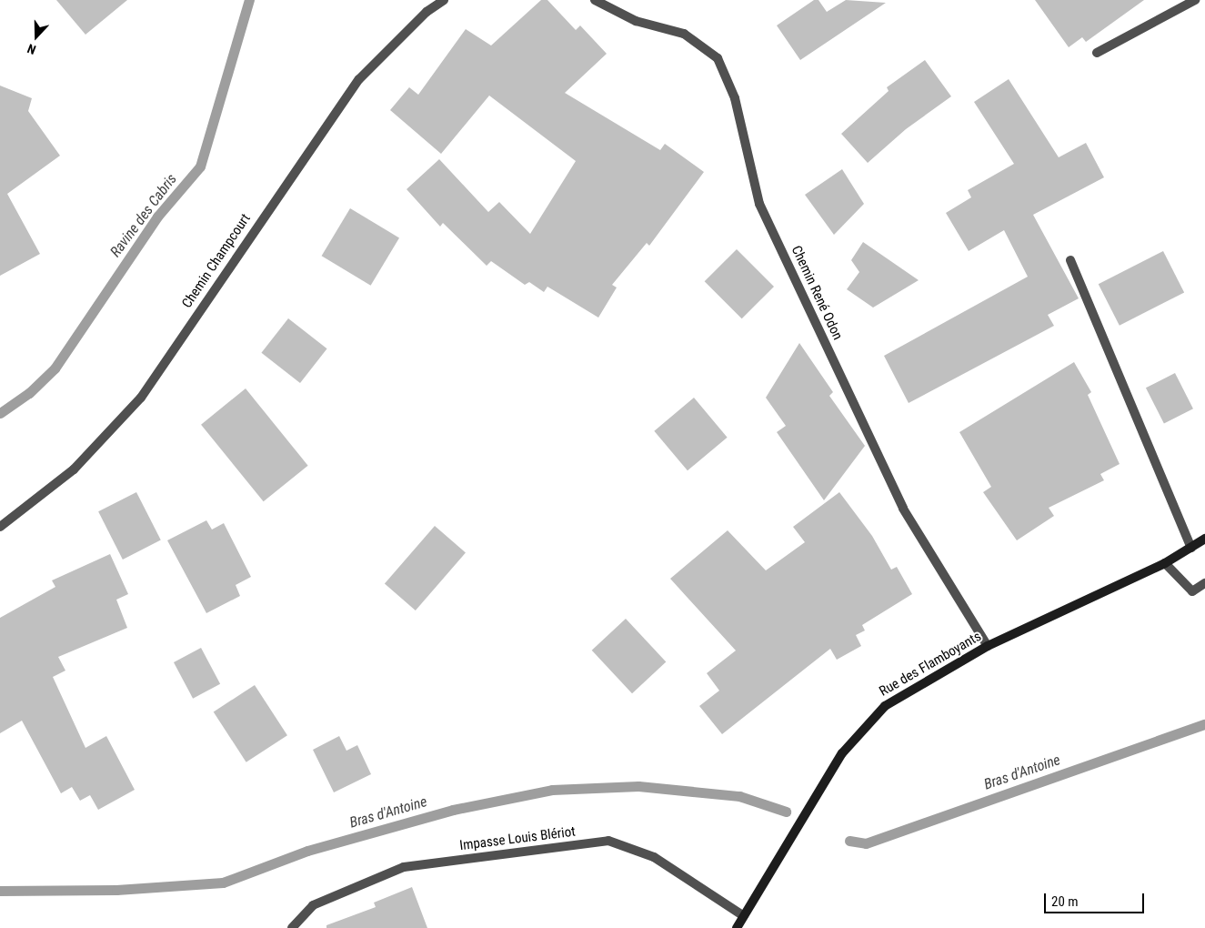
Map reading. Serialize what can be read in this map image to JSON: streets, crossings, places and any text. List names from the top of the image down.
{
  "streets": {
    "main road": ["Rue des Flamboyants"],
    "street": ["Chemin Champcourt", "Chemin René Odon", "Impasse Louis Blériot"]
  },
  "crossings": [
    ["Chemin René Odon", "Rue des Flamboyants"],
    ["Rue des Flamboyants", "Impasse Louis Blériot"]
  ],
  "water": ["Ravine des Cabris", "Bras d'Antoine"],
  "scale_bar": "20 m",
  "north": "bottom"
}
